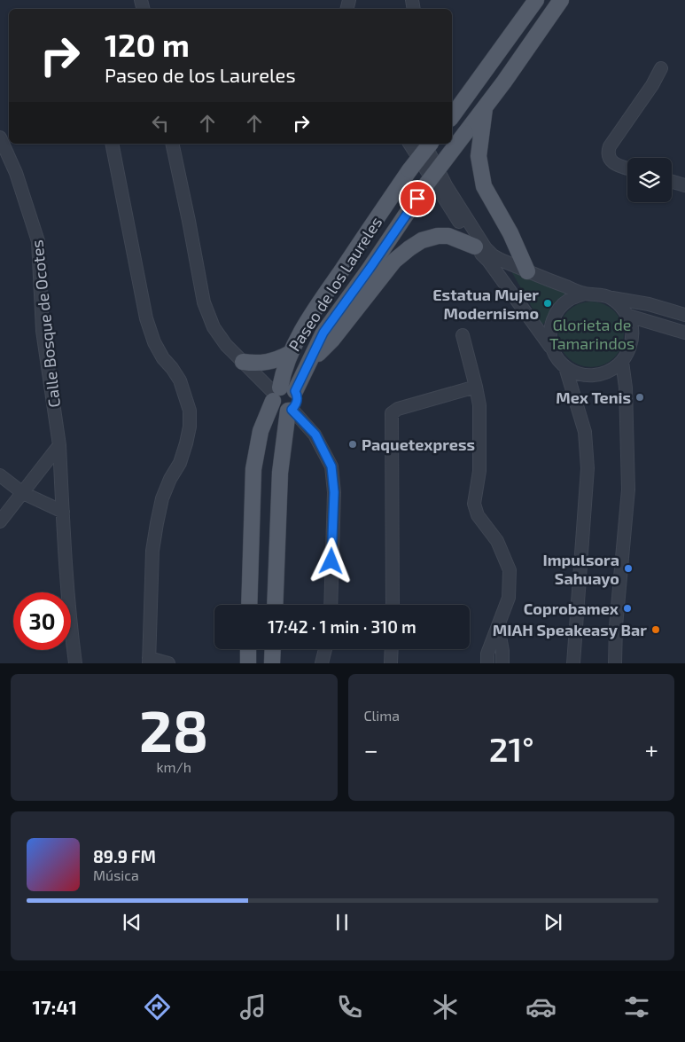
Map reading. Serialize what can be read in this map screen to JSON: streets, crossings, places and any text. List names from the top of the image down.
{
  "streets": {
    "main road": ["Paseo de los Laureles"],
    "street": ["Calle Bosque de Ocotes"]
  },
  "parks": ["Glorieta de Tamarindos"],
  "places": [
    "Estatua Mujer Modernismo",
    "Mex Tenis",
    "Paquetexpress",
    "Impulsora Sahuayo",
    "Coprobamex",
    "MIAH Speakeasy Bar"
  ],
  "page": {
    "turn": ["120 m", "Paseo de los Laureles"],
    "limit": "30",
    "trip": "17:42 · 1 min · 310 m",
    "tile": [
      ["28", "km/h"],
      "Clima"
    ],
    "heat": ["−", "21°", "+"],
    "song": ["89.9 FM", "Música"],
    "tabs": "17:41"
  }
}
